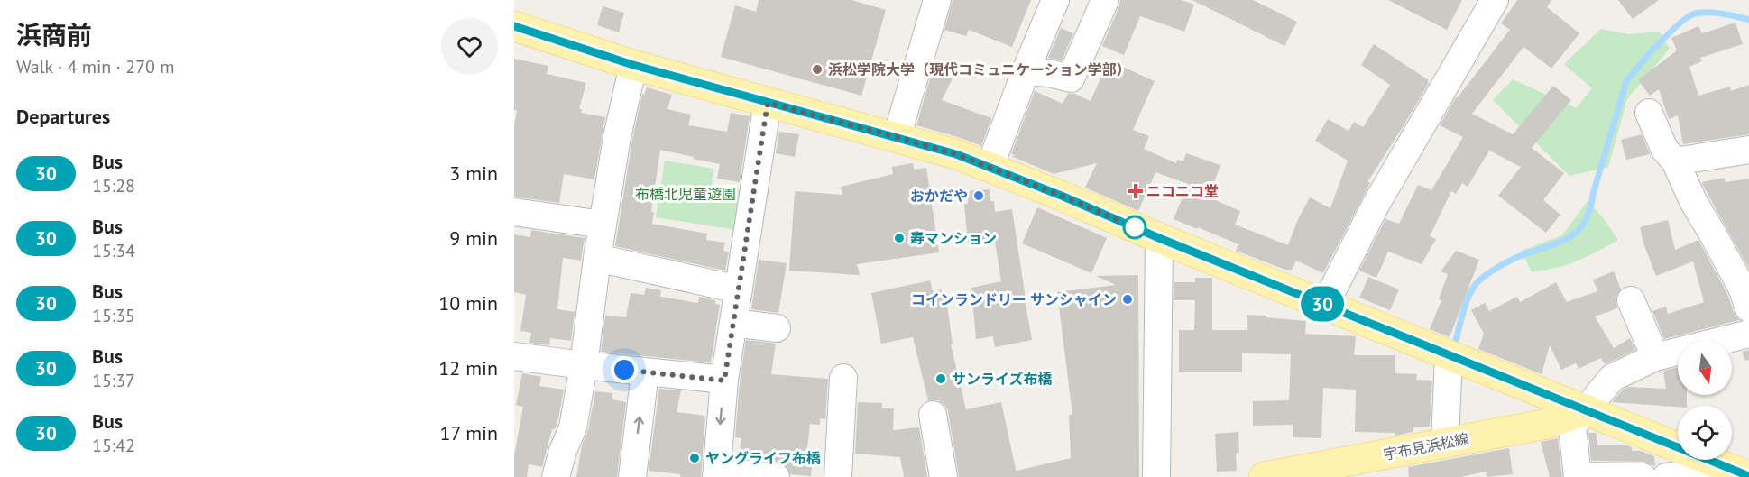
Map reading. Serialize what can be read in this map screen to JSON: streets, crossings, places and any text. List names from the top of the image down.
{
  "streets": {
    "main road": ["宇布見浜松線"]
  },
  "parks": ["布橋北児童遊園"],
  "places": {
    "other": [
      "浜松学院大学（現代コミュニケーション学部）",
      "おかだや",
      "寿マンション",
      "コインランドリー サンシャイン",
      "サンライズ布橋",
      "ヤングライフ布橋"
    ],
    "health": ["ニコニコ堂"]
  },
  "lines": ["bus line 30"],
  "north": "bottom",
  "page": {
    "heading": [
      ["浜商前", "Walk · 4 min · 270 m"],
      "Departures"
    ],
    "on_map": "30",
    "list": [
      {
        "mark": "30",
        "name": "Bus",
        "note": "15:28",
        "value": "3 min"
      },
      {
        "mark": "30",
        "name": "Bus",
        "note": "15:34",
        "value": "9 min"
      },
      {
        "mark": "30",
        "name": "Bus",
        "note": "15:35",
        "value": "10 min"
      },
      {
        "mark": "30",
        "name": "Bus",
        "note": "15:37",
        "value": "12 min"
      },
      {
        "mark": "30",
        "name": "Bus",
        "note": "15:42",
        "value": "17 min"
      }
    ]
  }
}
